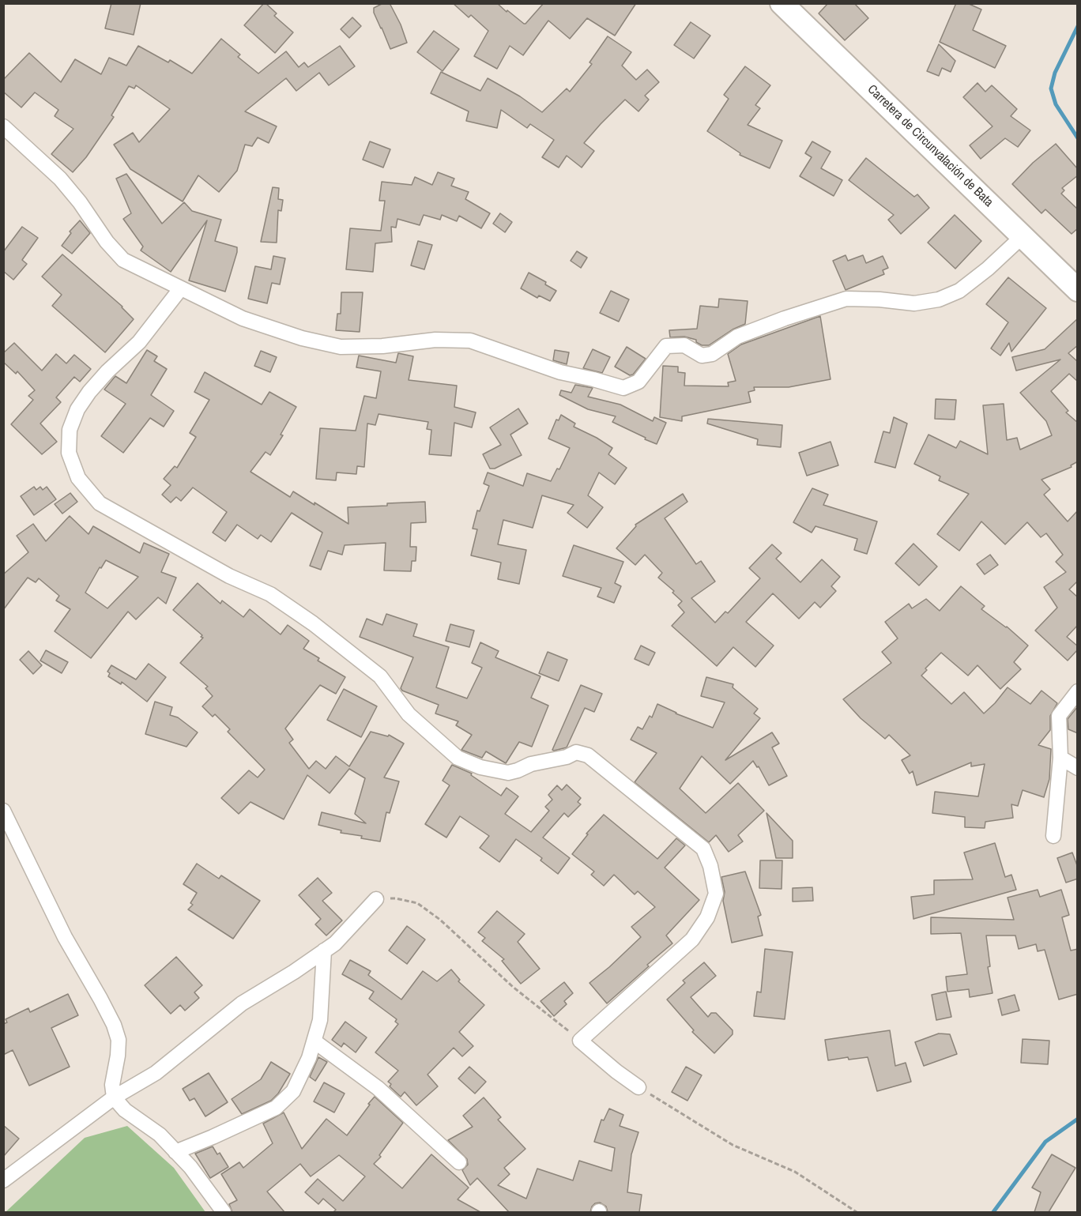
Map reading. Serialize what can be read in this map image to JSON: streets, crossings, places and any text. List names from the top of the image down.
{
  "streets": {
    "main road": ["Carretera de Circunvalación de Bata"]
  }
}
